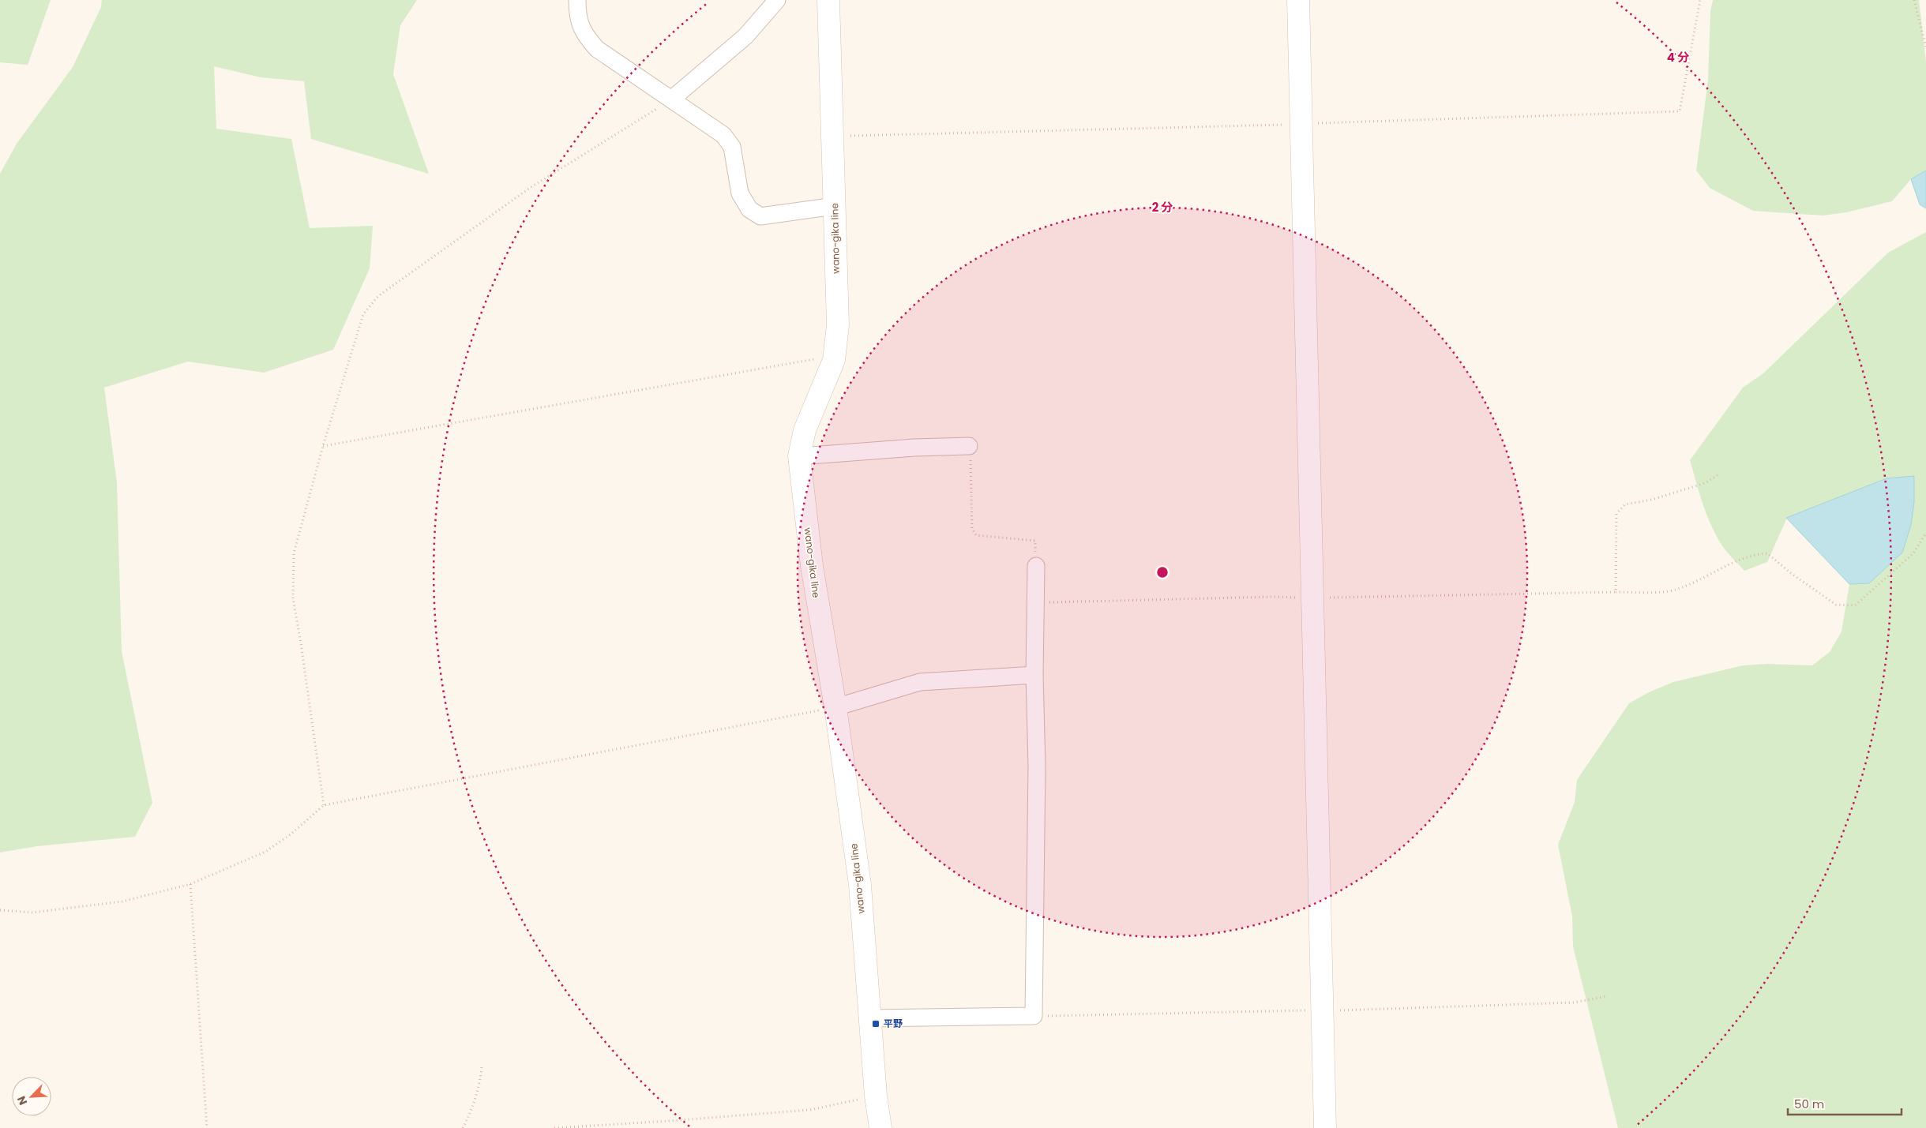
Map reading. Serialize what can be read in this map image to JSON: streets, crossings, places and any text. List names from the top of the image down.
{
  "streets": {
    "main road": ["wano-gika line"]
  },
  "places": {
    "transit": ["平野"]
  },
  "scale_bar": "50 m",
  "north": "bottom left",
  "rings": ["4 分", "2 分"]
}
